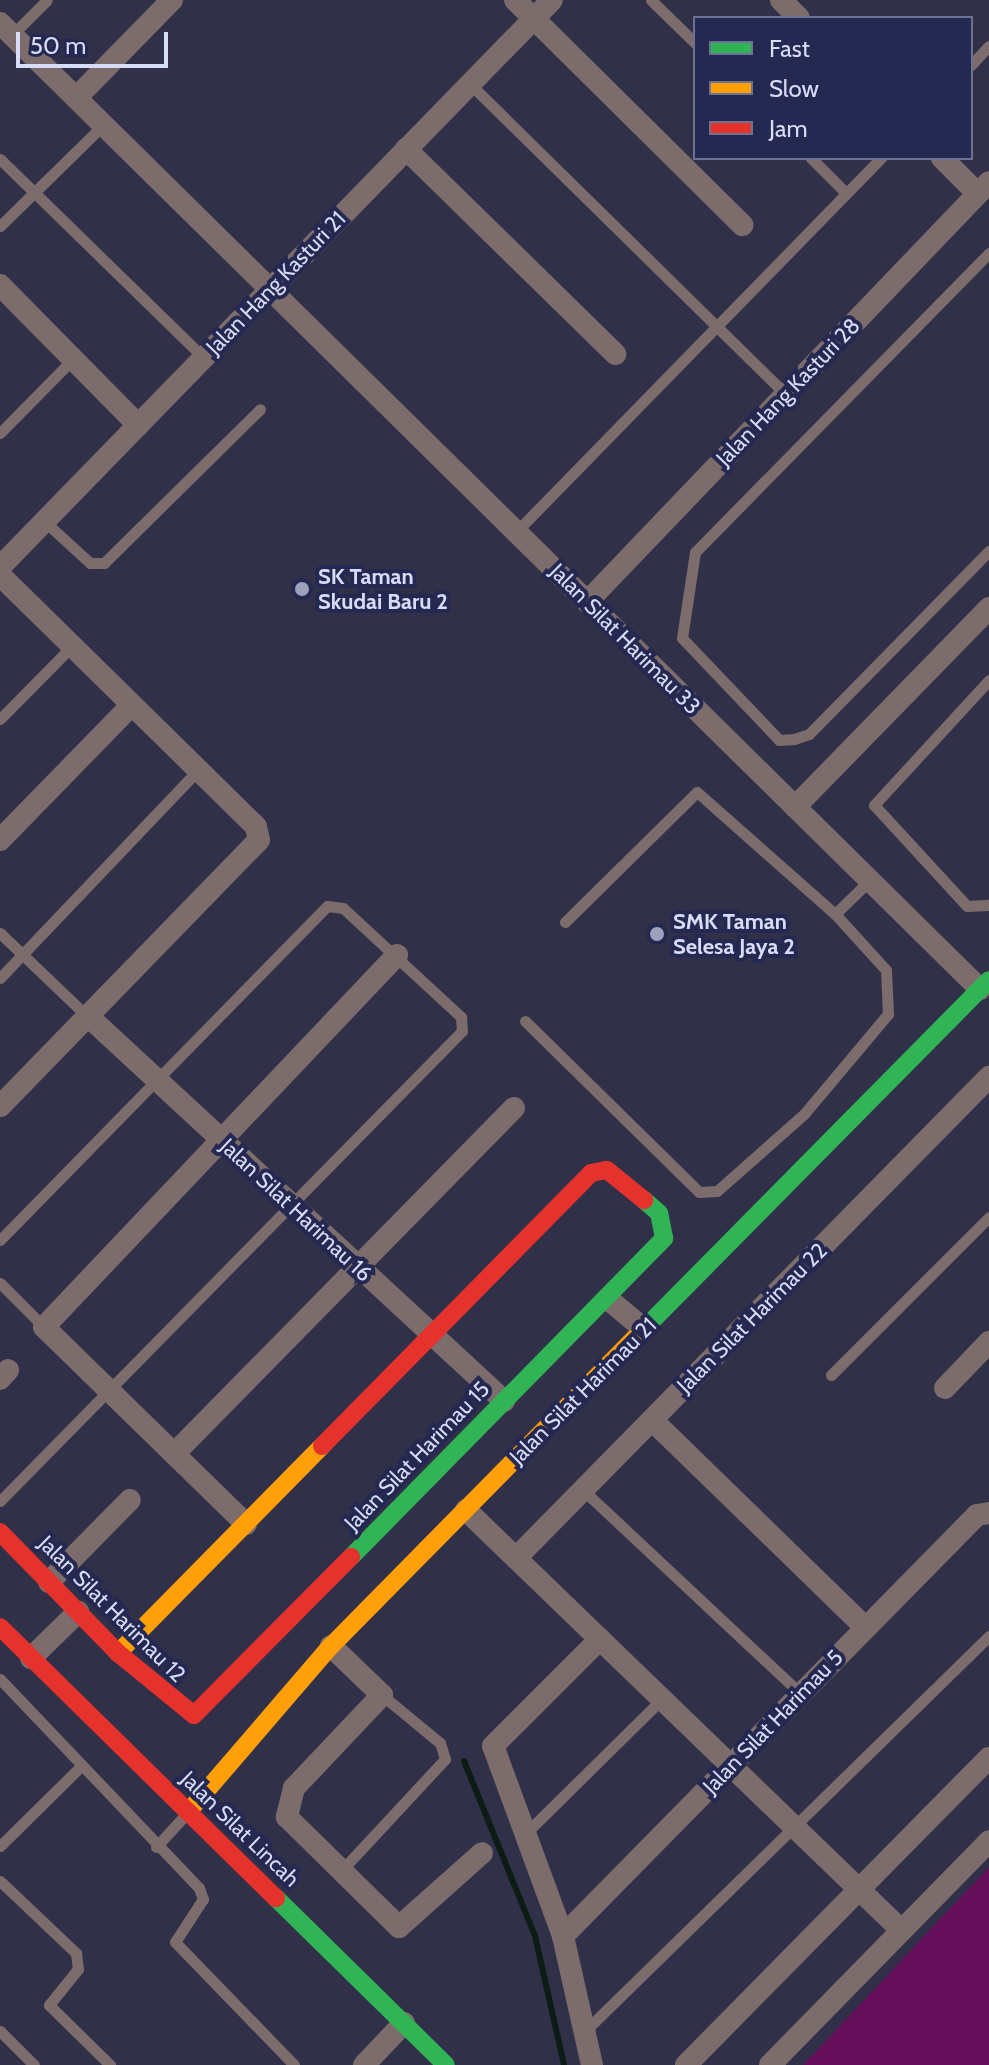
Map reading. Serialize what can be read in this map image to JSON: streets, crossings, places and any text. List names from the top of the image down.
{
  "streets": {
    "street": [
      "Jalan Hang Kasturi 21",
      "Jalan Hang Kasturi 28",
      "Jalan Silat Harimau 33",
      "Jalan Silat Harimau 16",
      "Jalan Silat Harimau 22",
      "Jalan Silat Harimau 21",
      "Jalan Silat Harimau 15",
      "Jalan Silat Harimau 12",
      "Jalan Silat Harimau 5",
      "Jalan Silat Lincah"
    ]
  },
  "crossings": [
    ["Jalan Hang Kasturi 21", "Jalan Silat Harimau 33"],
    ["Jalan Hang Kasturi 28", "Jalan Silat Harimau 33"],
    ["Jalan Silat Harimau 33", "Jalan Silat Harimau 21"],
    ["Jalan Silat Harimau 16", "Jalan Silat Harimau 15"],
    ["Jalan Silat Harimau 21", "Jalan Silat Lincah"],
    ["Jalan Silat Harimau 15", "Jalan Silat Harimau 12"]
  ],
  "places": ["SK Taman Skudai Baru 2", "SMK Taman Selesa Jaya 2"],
  "legend": ["Fast", "Slow", "Jam"],
  "scale_bar": "50 m"
}
